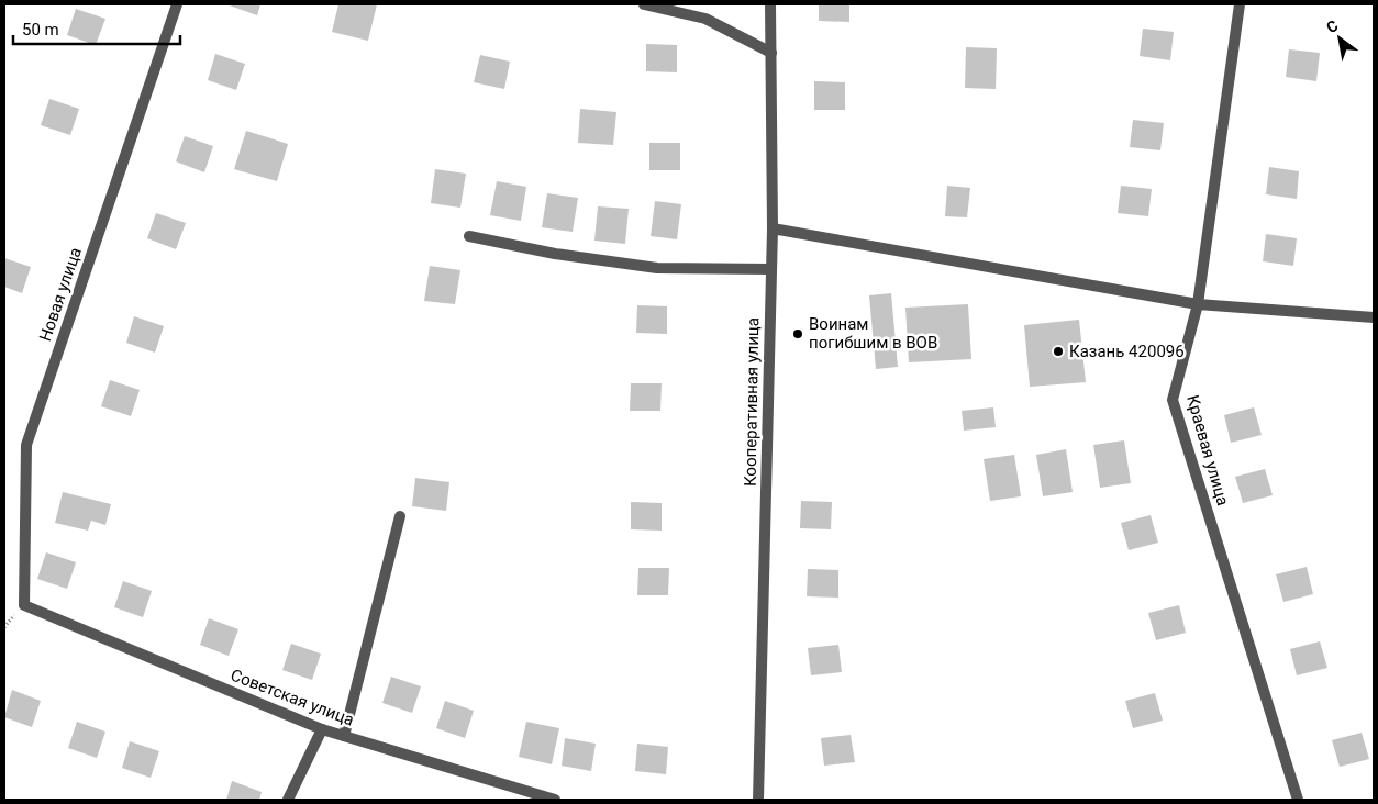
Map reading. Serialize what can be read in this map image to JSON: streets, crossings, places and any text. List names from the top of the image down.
{
  "streets": {
    "street": [
      "Новая улица",
      "Кооперативная улица",
      "Краевая улица",
      "Советская улица"
    ]
  },
  "crossings": [
    ["Новая улица", "Советская улица"]
  ],
  "places": ["Воинам погибшим в ВОВ", "Казань 420096"],
  "scale_bar": "50 m",
  "north": "top left"
}
